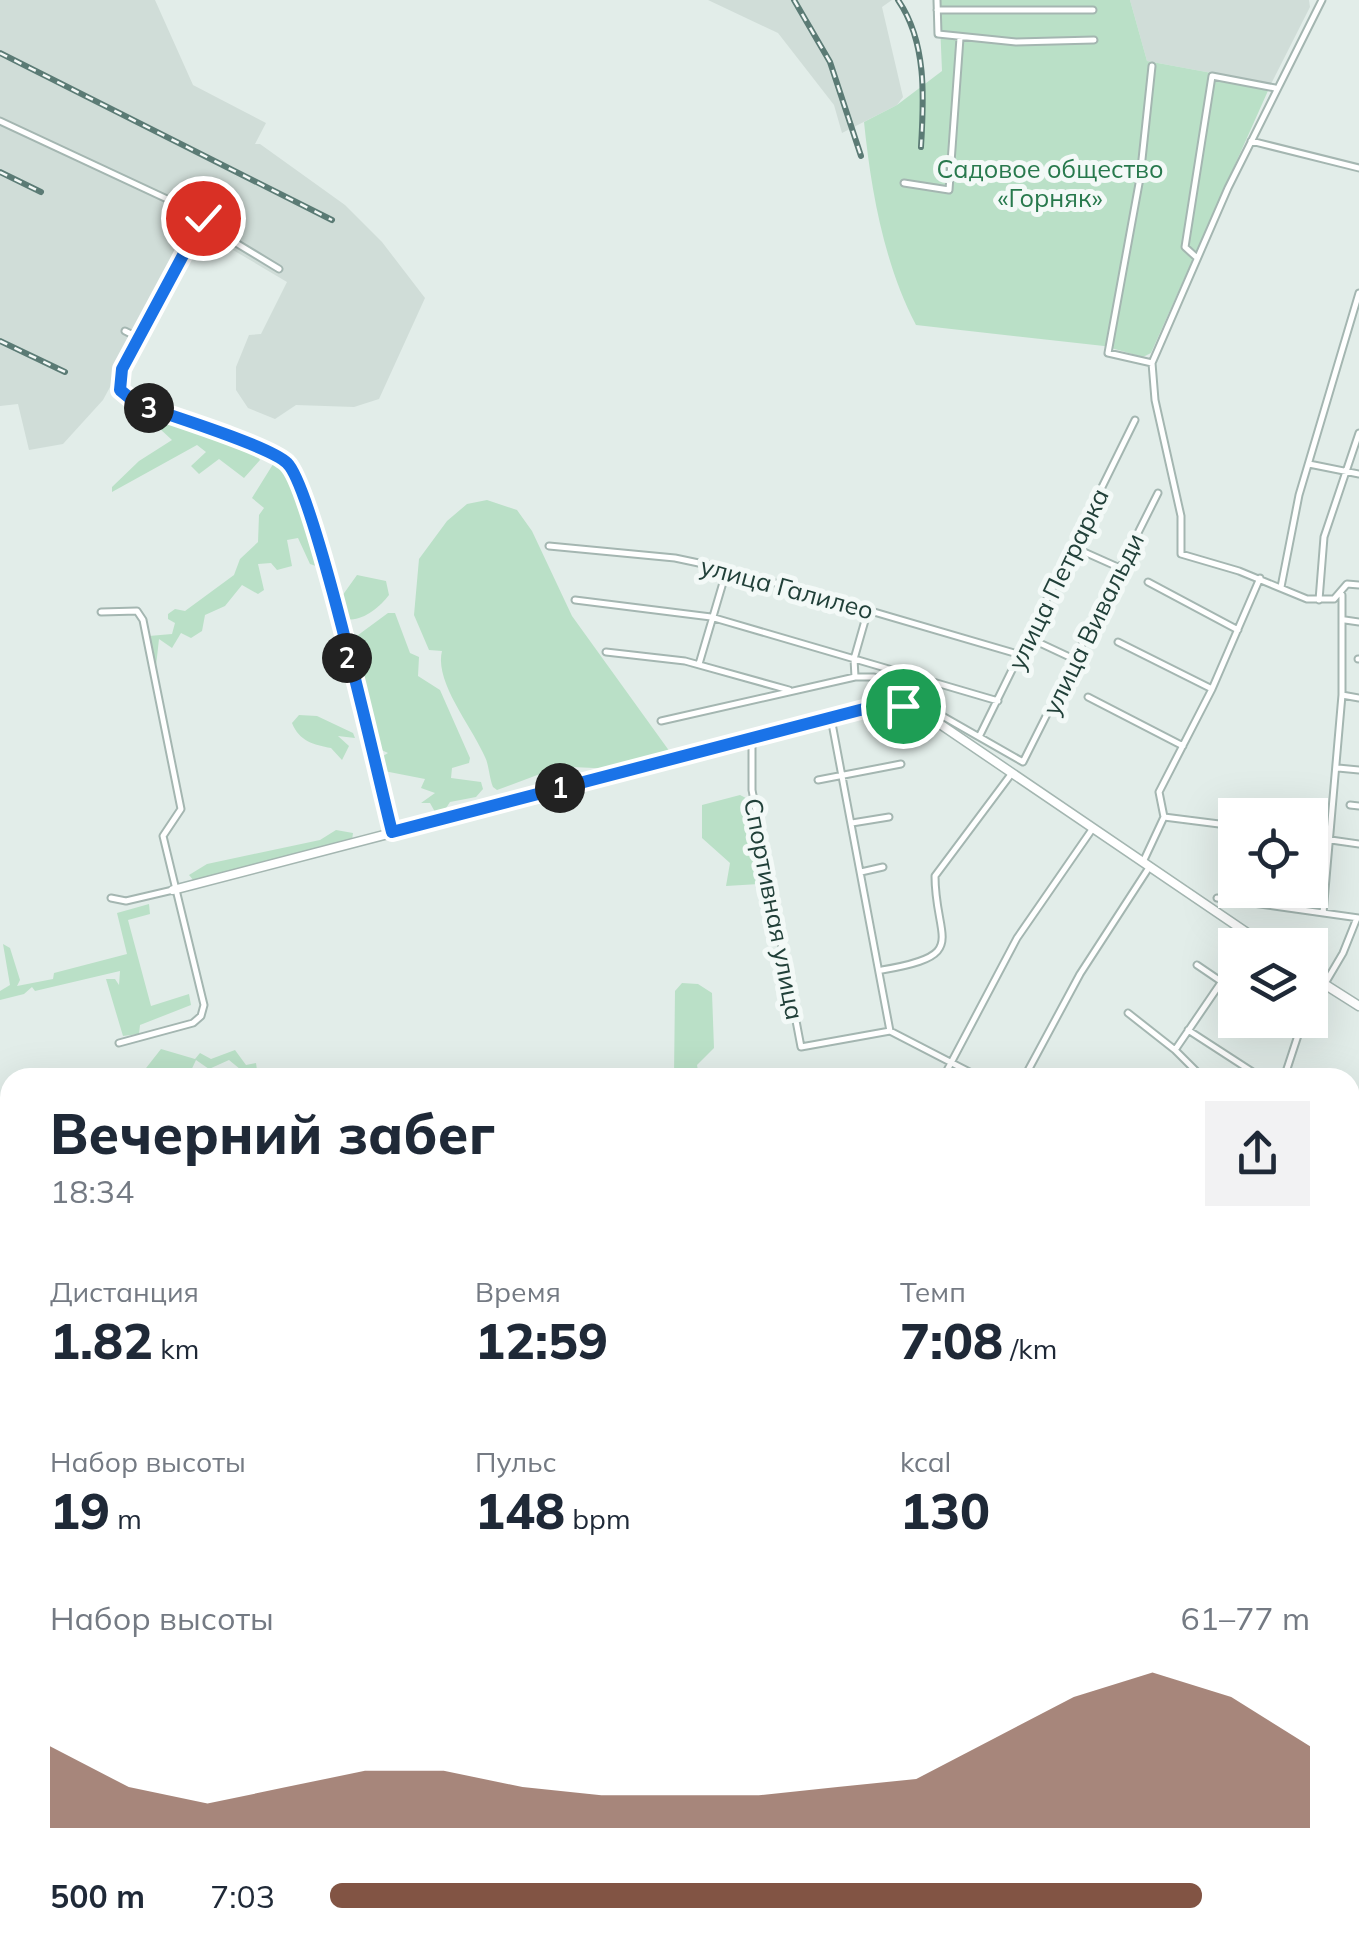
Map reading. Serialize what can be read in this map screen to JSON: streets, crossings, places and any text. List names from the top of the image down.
{
  "streets": {
    "street": [
      "улица Петрарка",
      "улица Галилео",
      "улица Вивальди",
      "Спортивная улица"
    ]
  },
  "crossings": [
    ["улица Петрарка", "улица Галилео"],
    ["улица Петрарка", "улица Вивальди"]
  ],
  "parks": ["Садовое общество «Горняк»"],
  "page": {
    "pins": ["3", "2", "1"],
    "heading": ["Вечерний забег", "18:34"],
    "stats": [
      ["Дистанция", "1.82 km"],
      ["Время", "12:59"],
      ["Темп", "7:08 /km"],
      ["Набор высоты", "19 m"],
      ["Пульс", "148 bpm"],
      ["kcal", "130"]
    ],
    "chart": ["Набор высоты", "61–77 m"],
    "list": [
      {
        "name": "500 m",
        "note": "7:03"
      }
    ]
  }
}
